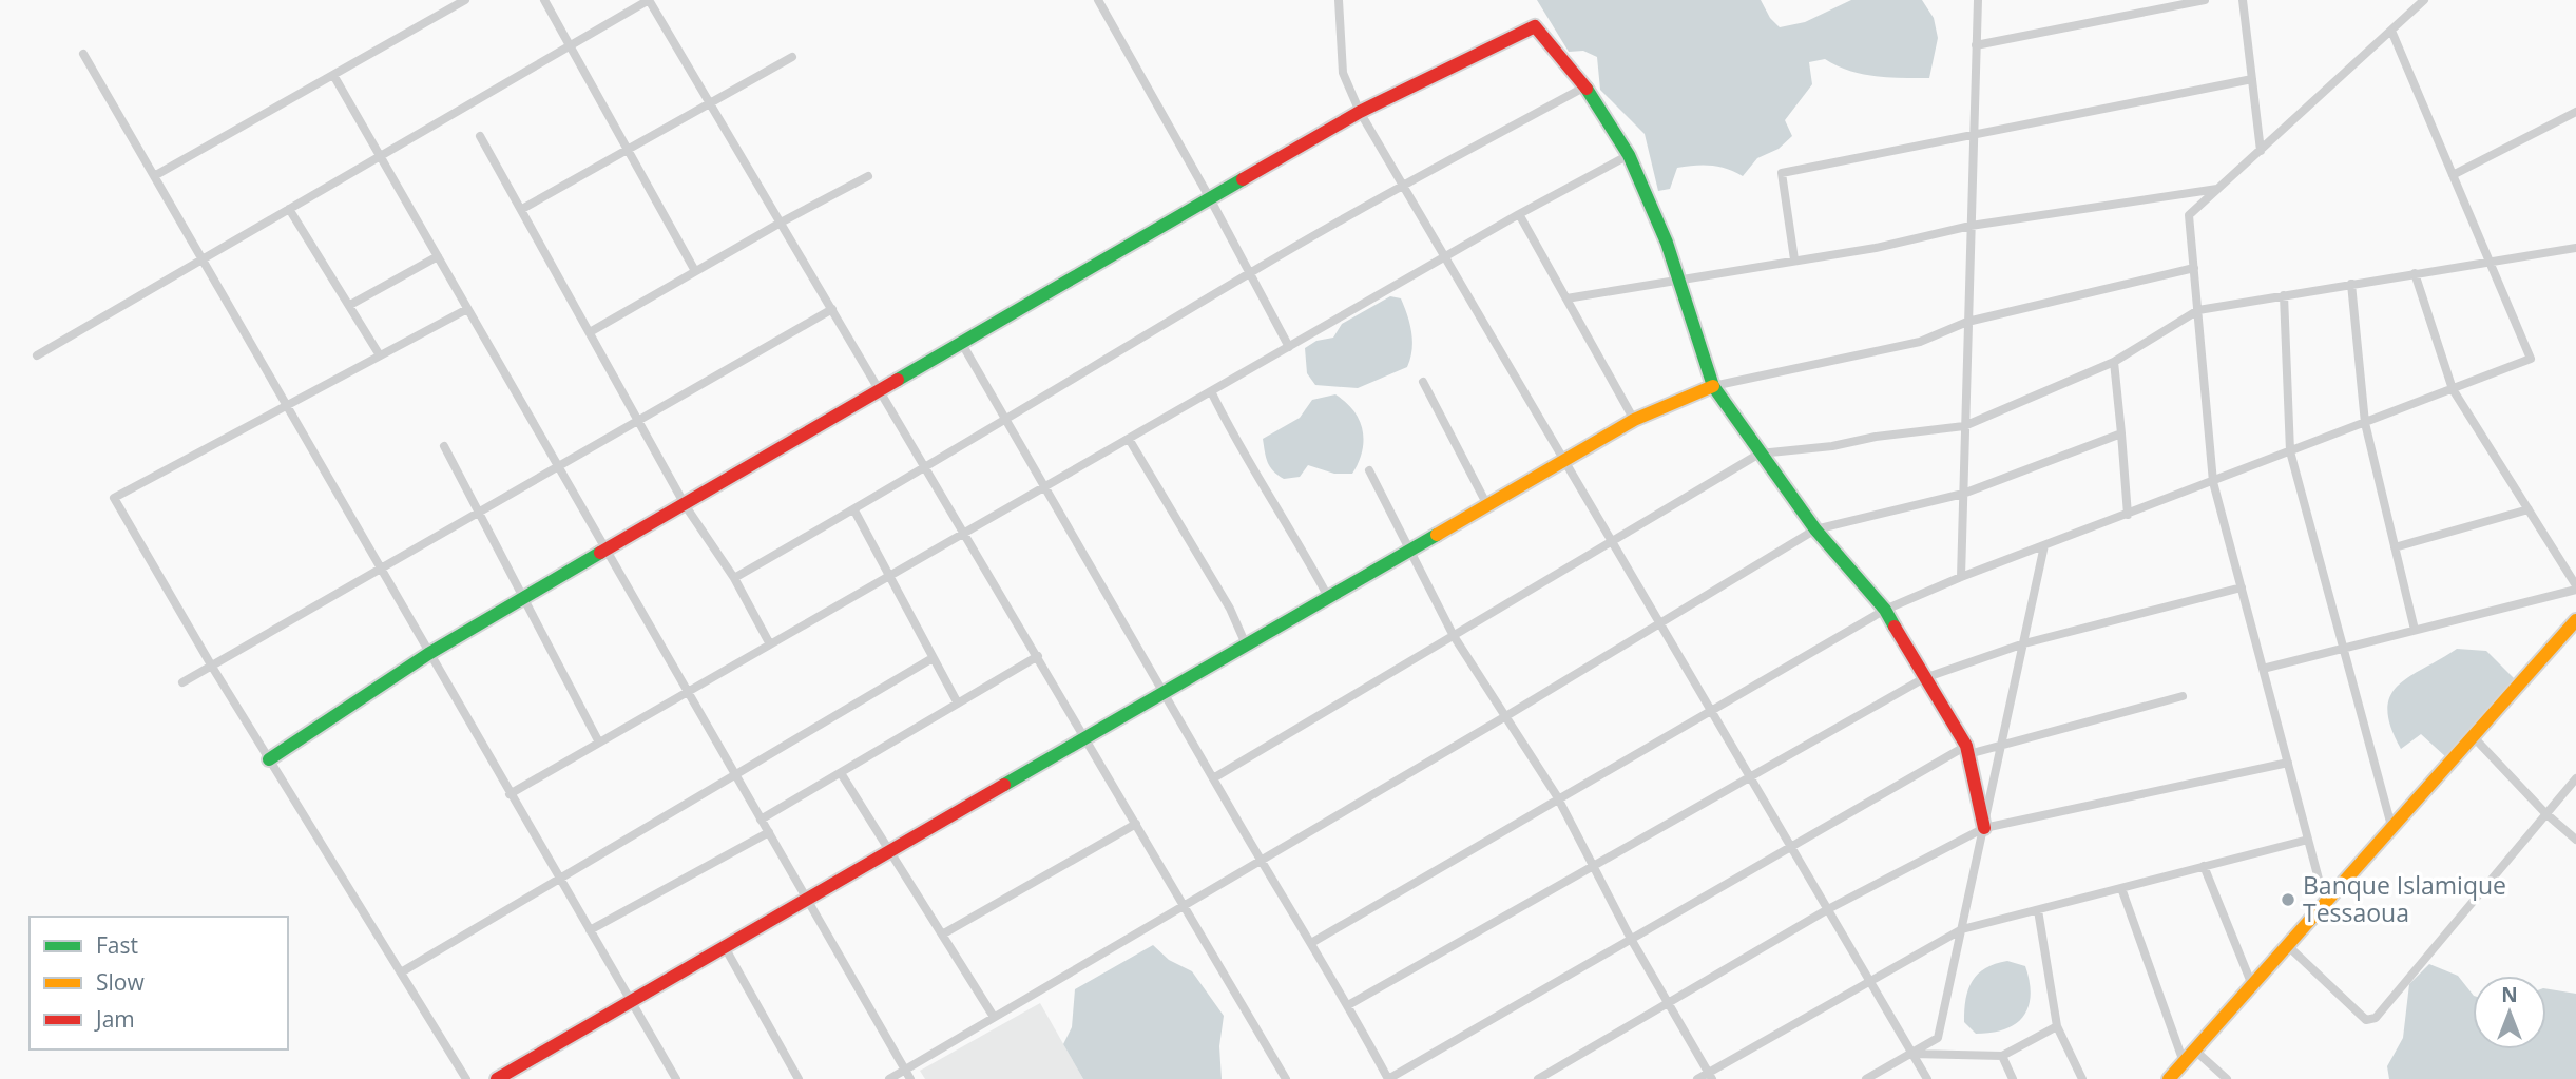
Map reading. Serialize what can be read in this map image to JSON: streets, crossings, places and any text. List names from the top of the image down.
{
  "places": ["Banque Islamique Tessaoua"],
  "legend": ["Fast", "Slow", "Jam"],
  "north": "top"
}
